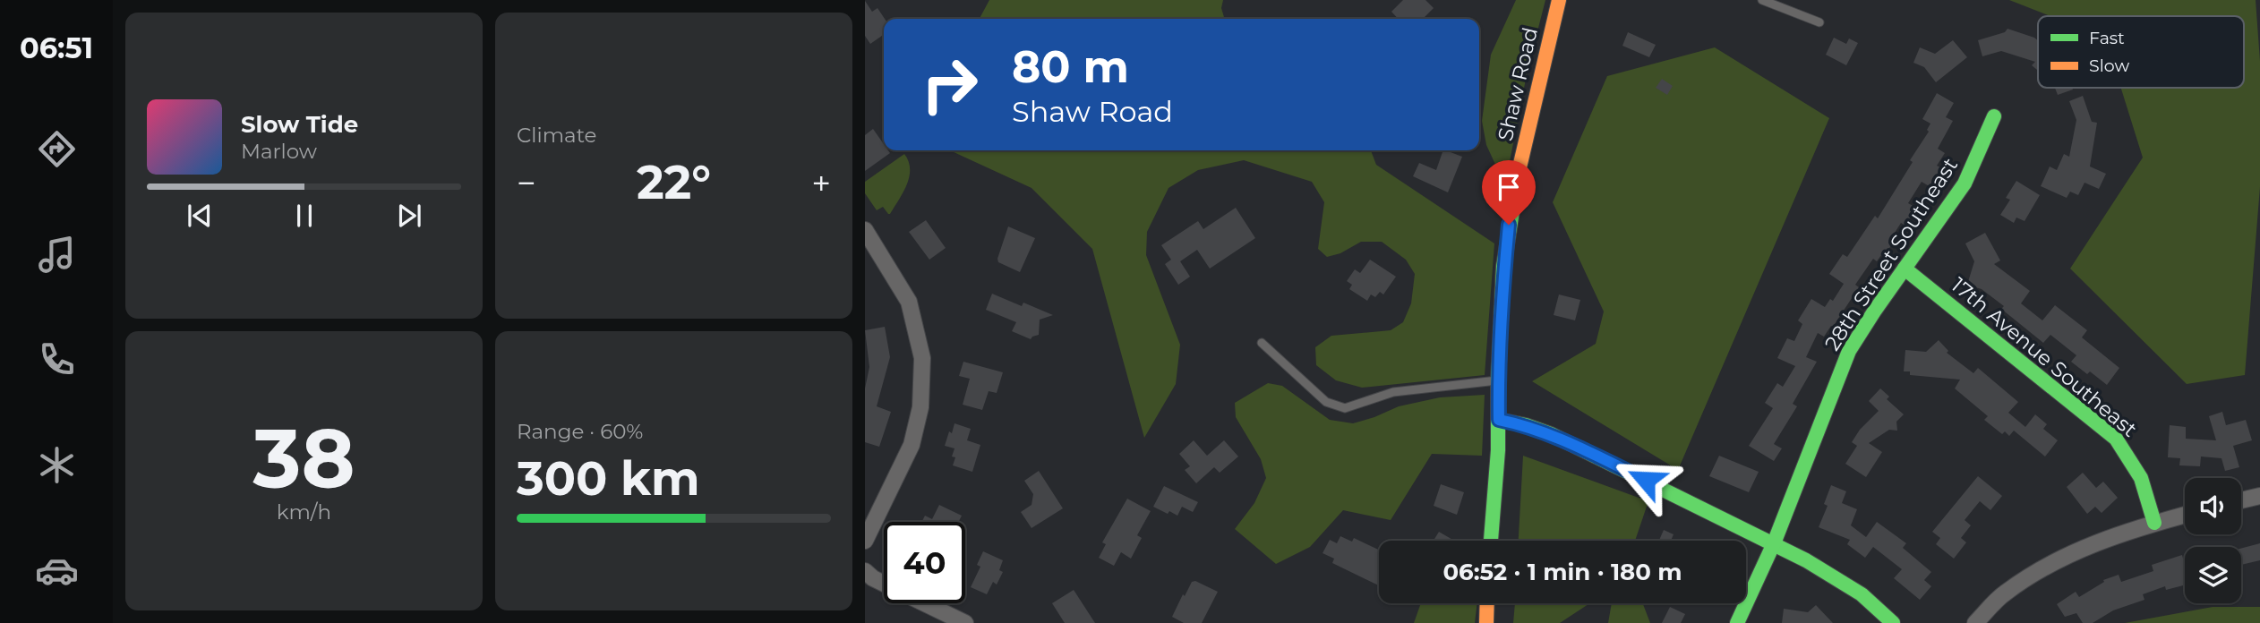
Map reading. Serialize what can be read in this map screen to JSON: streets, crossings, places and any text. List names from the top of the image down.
{
  "streets": {
    "street": ["Shaw Road", "28th Street Southeast", "17th Avenue Southeast"]
  },
  "crossings": [
    ["28th Street Southeast", "17th Avenue Southeast"]
  ],
  "legend": ["Fast", "Slow"],
  "page": {
    "tabs": "06:51",
    "tile": [
      "Climate",
      ["38", "km/h"],
      ["Range · 60%", "300 km"]
    ],
    "turn": ["80 m", "Shaw Road"],
    "song": ["Slow Tide", "Marlow"],
    "heat": ["−", "22°", "+"],
    "limit": "40",
    "trip": "06:52 · 1 min · 180 m"
  }
}
